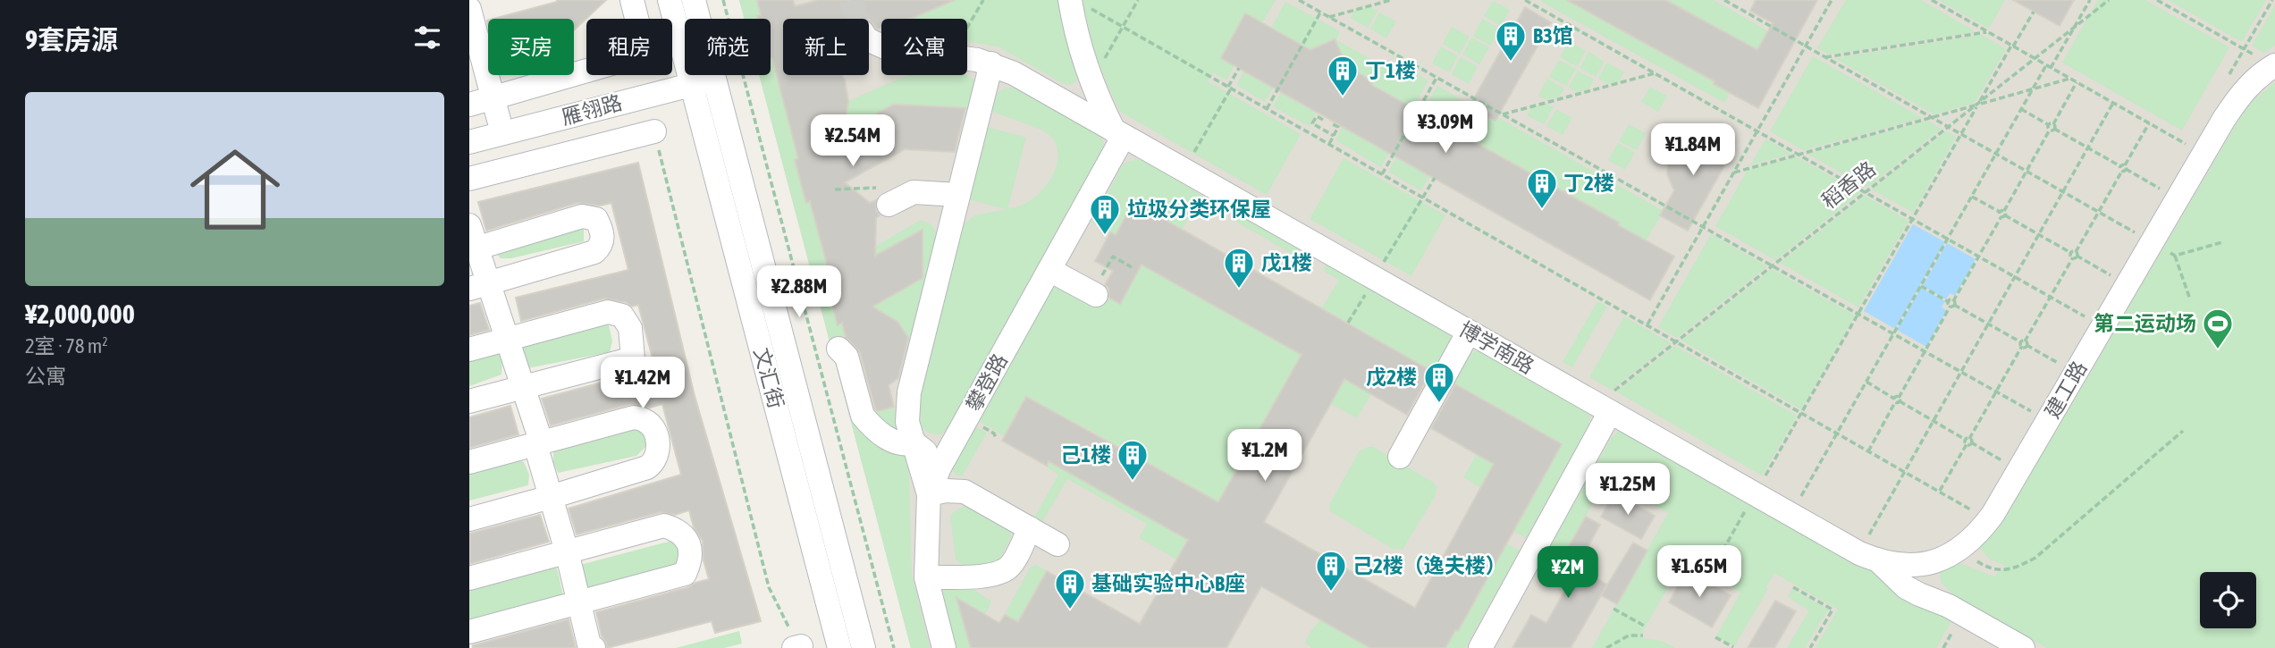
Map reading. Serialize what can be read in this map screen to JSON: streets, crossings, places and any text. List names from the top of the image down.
{
  "streets": {
    "street": [
      "雁翎路",
      "博学南路",
      "文汇街",
      "攀登路",
      "建工路"
    ],
    "path": ["稻香路"]
  },
  "crossings": [
    ["雁翎路", "文汇街"],
    ["稻香路", "博学南路"],
    ["博学南路", "攀登路"]
  ],
  "places": {
    "building": [
      "B3馆",
      "丁1楼",
      "丁2楼",
      "垃圾分类环保屋",
      "戊1楼",
      "戊2楼",
      "己1楼",
      "己2楼（逸夫楼）",
      "基础实验中心B座"
    ],
    "sports": ["第二运动场"]
  },
  "page": {
    "heading": "9套房源",
    "chip": [
      "买房",
      "租房",
      "筛选",
      "新上",
      "公寓"
    ],
    "list": [
      {
        "name": "¥2,000,000",
        "note": "2室 · 78 m² · 公寓"
      }
    ],
    "price": [
      "¥3.09M",
      "¥2.54M",
      "¥1.84M",
      "¥2.88M",
      "¥1.42M",
      "¥1.2M",
      "¥1.25M",
      "¥1.65M",
      "¥2M"
    ]
  }
}
